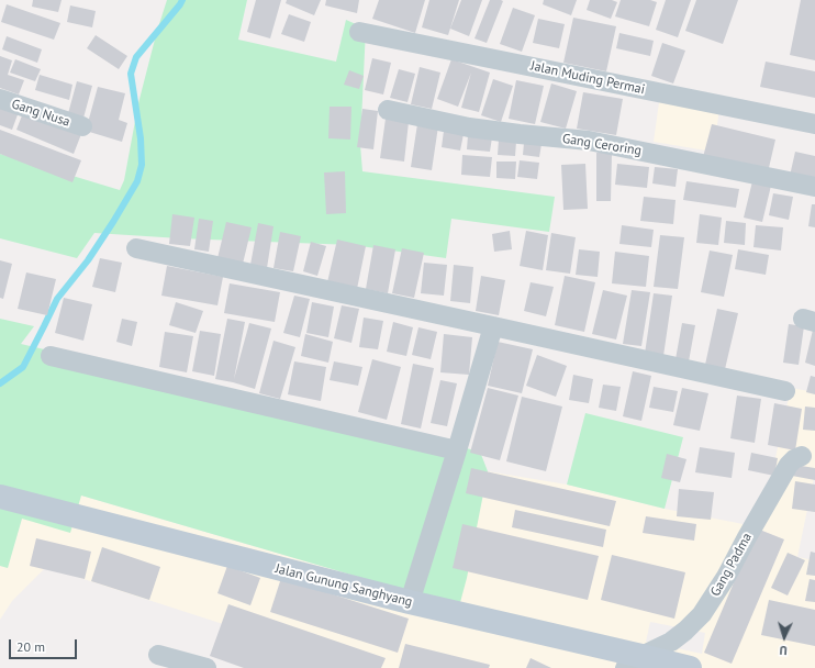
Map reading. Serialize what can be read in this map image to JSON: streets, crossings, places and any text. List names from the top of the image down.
{
  "streets": {
    "main road": ["Jalan Gunung Sanghyang"],
    "street": [
      "Jalan Muding Permai",
      "Gang Nusa",
      "Gang Ceroring",
      "Gang Padma"
    ]
  },
  "crossings": [
    ["Gang Padma", "Jalan Gunung Sanghyang"]
  ],
  "scale_bar": "20 m",
  "north": "bottom"
}
